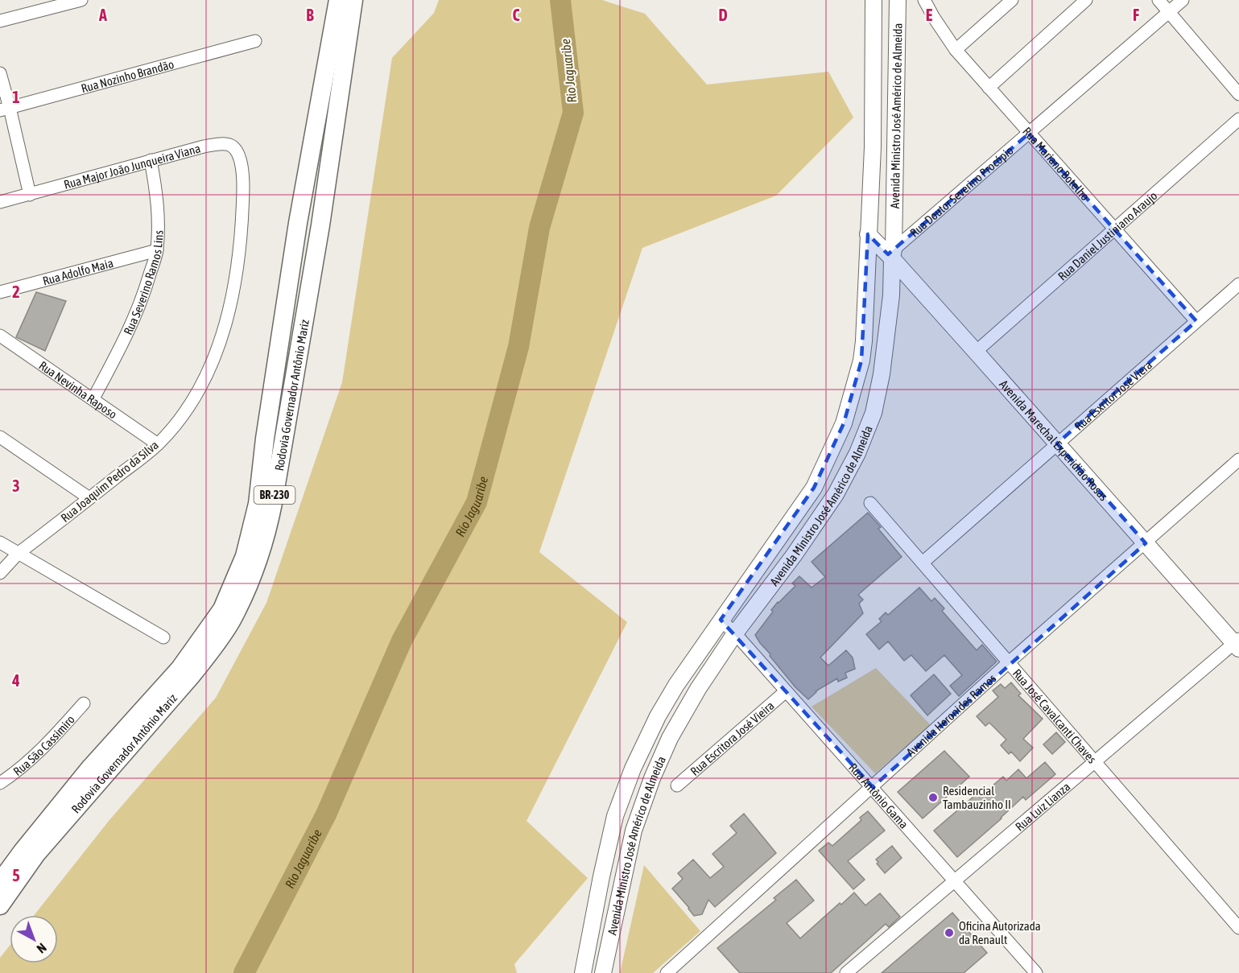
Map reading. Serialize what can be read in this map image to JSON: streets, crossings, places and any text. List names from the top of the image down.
{
  "streets": {
    "highway": ["Rodovia Governador Antônio Mariz", "BR-230"],
    "main road": ["Avenida Ministro José Américo de Almeida", "Avenida Marechal Experidião Rosas"],
    "street": [
      "Rua Nozinho Brandão",
      "Rua Mariano Botelho",
      "Rua Major João Junqueira Viana",
      "Rua Doutor Severino Procópio",
      "Rua Daniel Justiniano Araujo",
      "Rua Adolfo Maia",
      "Rua Severino Ramos Lins",
      "Rua Nevinha Raposo",
      "Rua Esxritor José Viera",
      "Rua Joaquim Pedro da Silva",
      "Avenida Heronides Ramos",
      "Rua José Cavalcanti Chaves",
      "Rua Escritora José Vieira",
      "Rua São Cassimiro",
      "Rua Antônio Gama",
      "Rua Luiz Lianza"
    ]
  },
  "crossings": [
    ["Avenida Ministro José Américo de Almeida", "Rua Doutor Severino Procópio"],
    ["Avenida Ministro José Américo de Almeida", "Avenida Marechal Experidião Rosas"],
    ["Avenida Ministro José Américo de Almeida", "Rua Antônio Gama"],
    ["Rua Mariano Botelho", "Rua Doutor Severino Procópio"],
    ["Rua Mariano Botelho", "Rua Daniel Justiniano Araujo"],
    ["Rua Mariano Botelho", "Rua Esxritor José Viera"],
    ["Rua Major João Junqueira Viana", "Rua Severino Ramos Lins"],
    ["Rua Major João Junqueira Viana", "Rua Joaquim Pedro da Silva"],
    ["Rua Doutor Severino Procópio", "Avenida Marechal Experidião Rosas"],
    ["Rua Daniel Justiniano Araujo", "Avenida Marechal Experidião Rosas"],
    ["Rua Adolfo Maia", "Rua Severino Ramos Lins"],
    ["Rua Severino Ramos Lins", "Rua Nevinha Raposo"],
    ["Rua Nevinha Raposo", "Rua Joaquim Pedro da Silva"],
    ["Rua Esxritor José Viera", "Avenida Marechal Experidião Rosas"],
    ["Rua Esxritor José Viera", "Rua José Cavalcanti Chaves"],
    ["Avenida Marechal Experidião Rosas", "Avenida Heronides Ramos"],
    ["Avenida Marechal Experidião Rosas", "Rua Luiz Lianza"],
    ["Avenida Heronides Ramos", "Rua José Cavalcanti Chaves"],
    ["Avenida Heronides Ramos", "Rua Antônio Gama"],
    ["Rua José Cavalcanti Chaves", "Rua Luiz Lianza"],
    ["Rua Escritora José Vieira", "Rua Antônio Gama"],
    ["Rua Antônio Gama", "Rua Luiz Lianza"]
  ],
  "water": ["Rio Jaguaribe"],
  "places": ["Residencial Tambauzinho II", "Oficina Autorizada da Renault"],
  "north": "bottom right",
  "grid": {
    "columns": [
      "A",
      "B",
      "C",
      "D",
      "E",
      "F"
    ],
    "rows": [
      "1",
      "2",
      "3",
      "4",
      "5"
    ]
  }
}
